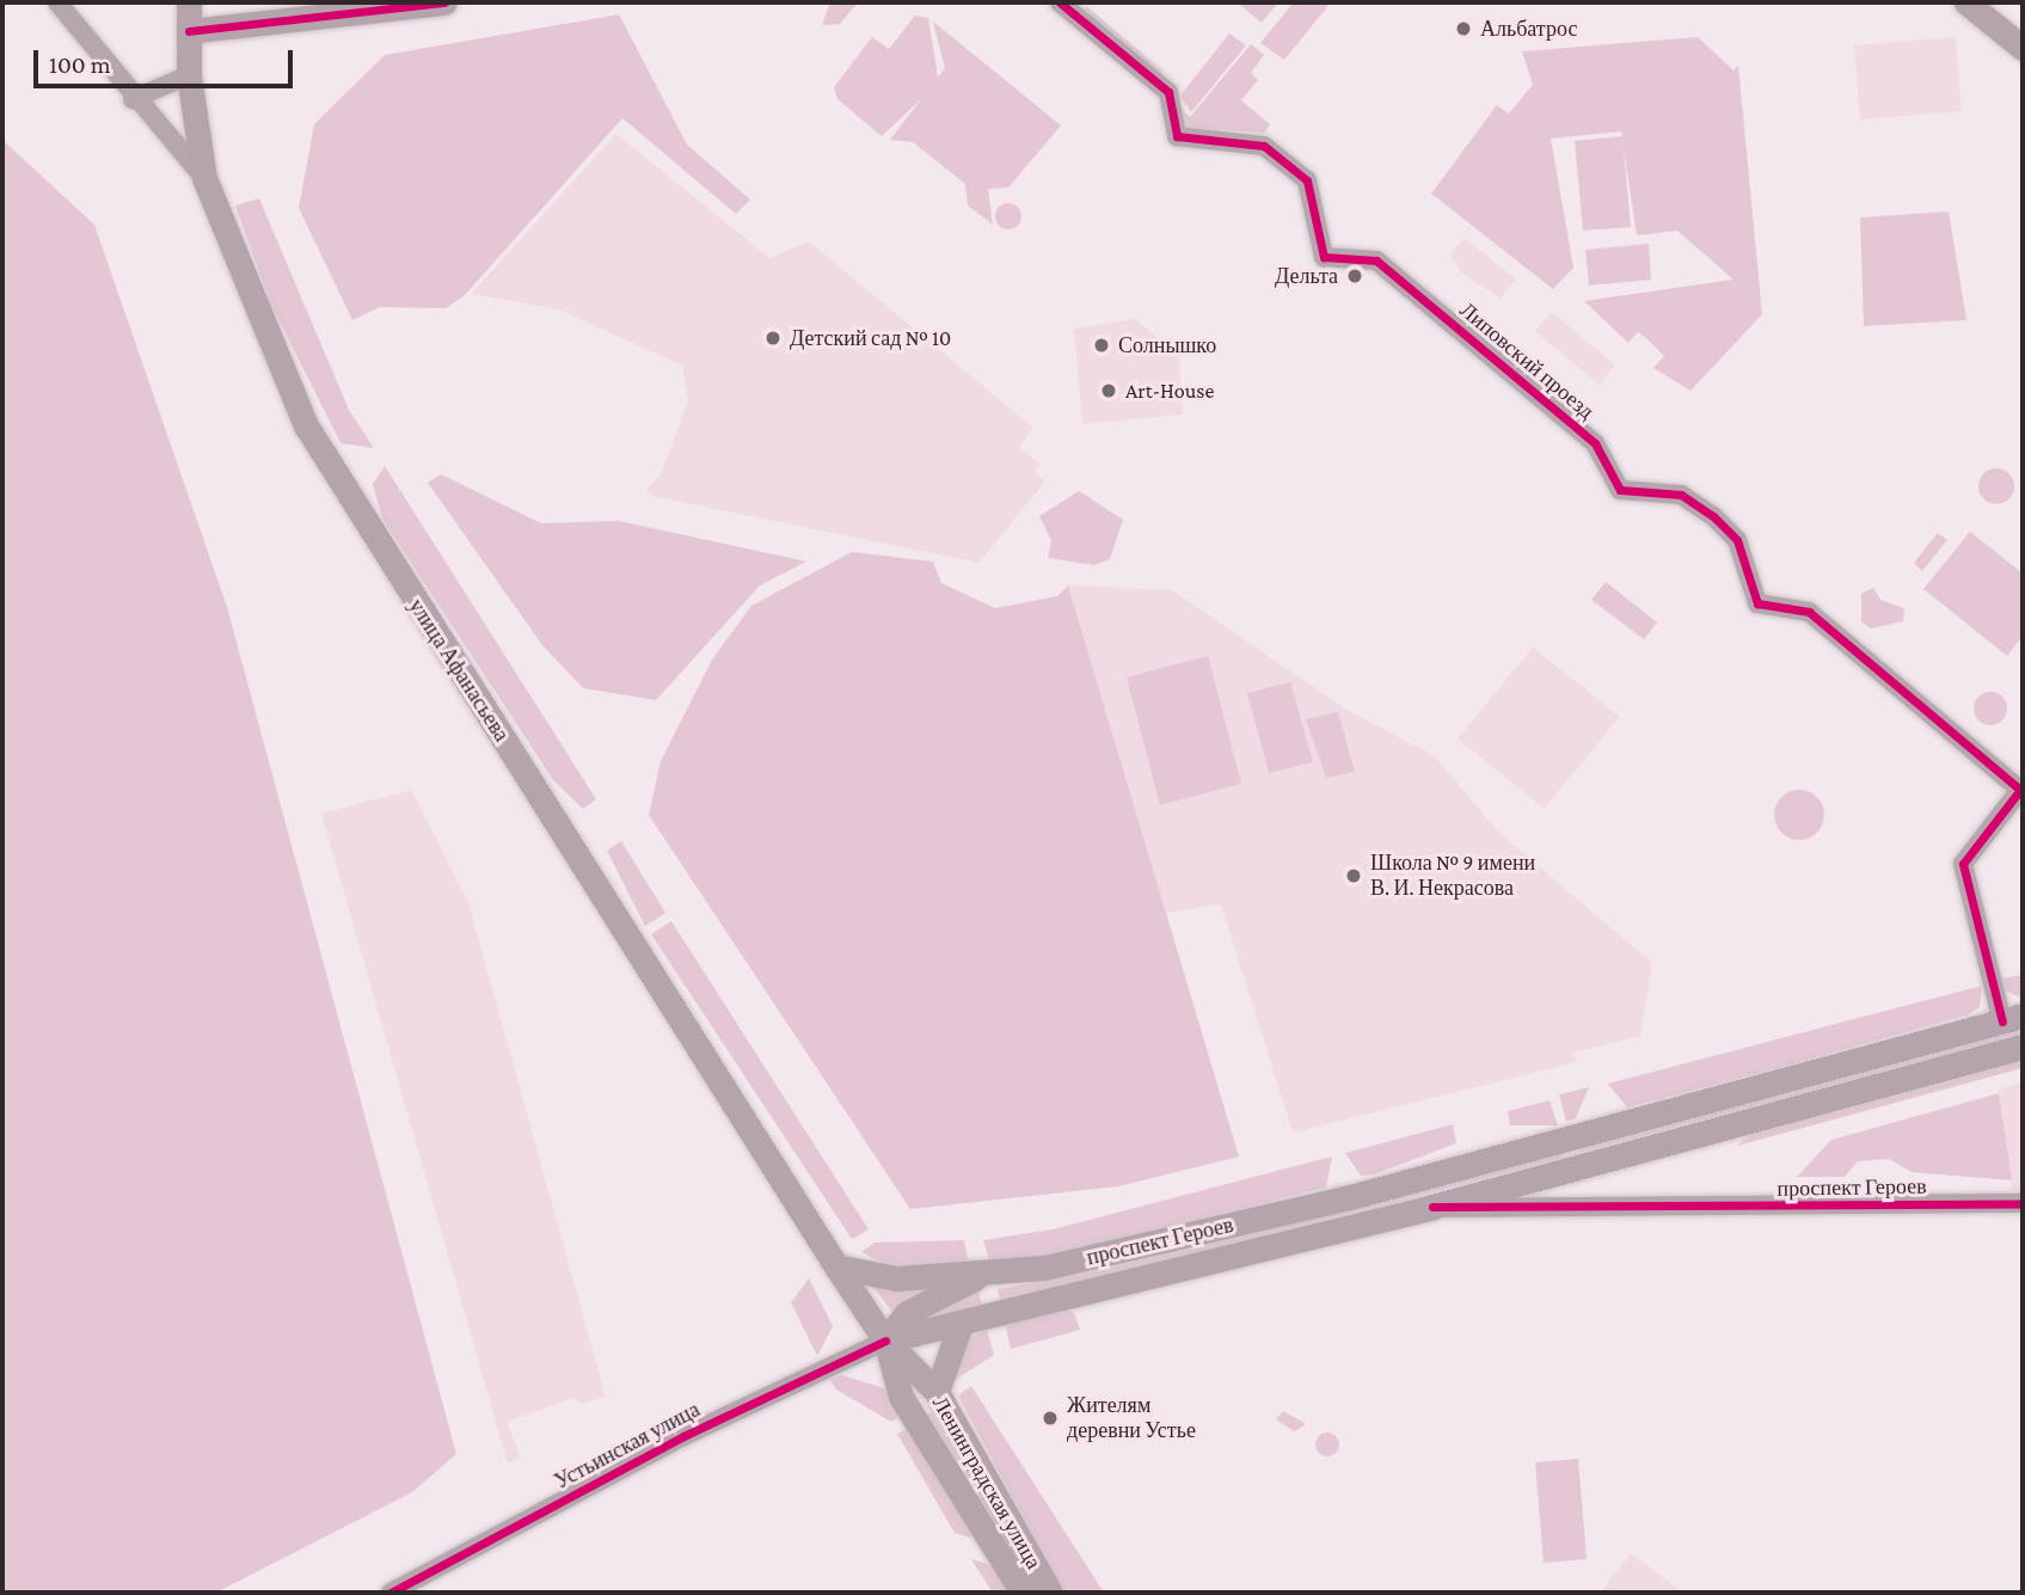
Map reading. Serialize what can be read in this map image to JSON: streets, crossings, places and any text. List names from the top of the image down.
{
  "streets": {
    "main road": ["улица Афанасьева", "проспект Героев", "Ленинградская улица"],
    "street": ["Липовский проезд", "Устьинская улица"]
  },
  "crossings": [
    ["Липовский проезд", "проспект Героев"],
    ["улица Афанасьева", "Ленинградская улица"],
    ["проспект Героев", "Устьинская улица"],
    ["проспект Героев", "Ленинградская улица"],
    ["Устьинская улица", "Ленинградская улица"]
  ],
  "places": [
    "Альбатрос",
    "Дельта",
    "Детский сад № 10",
    "Солнышко",
    "Art-House",
    "Школа № 9 имени В. И. Некрасова",
    "Жителям деревни Устье"
  ],
  "scale_bar": "100 m"
}
